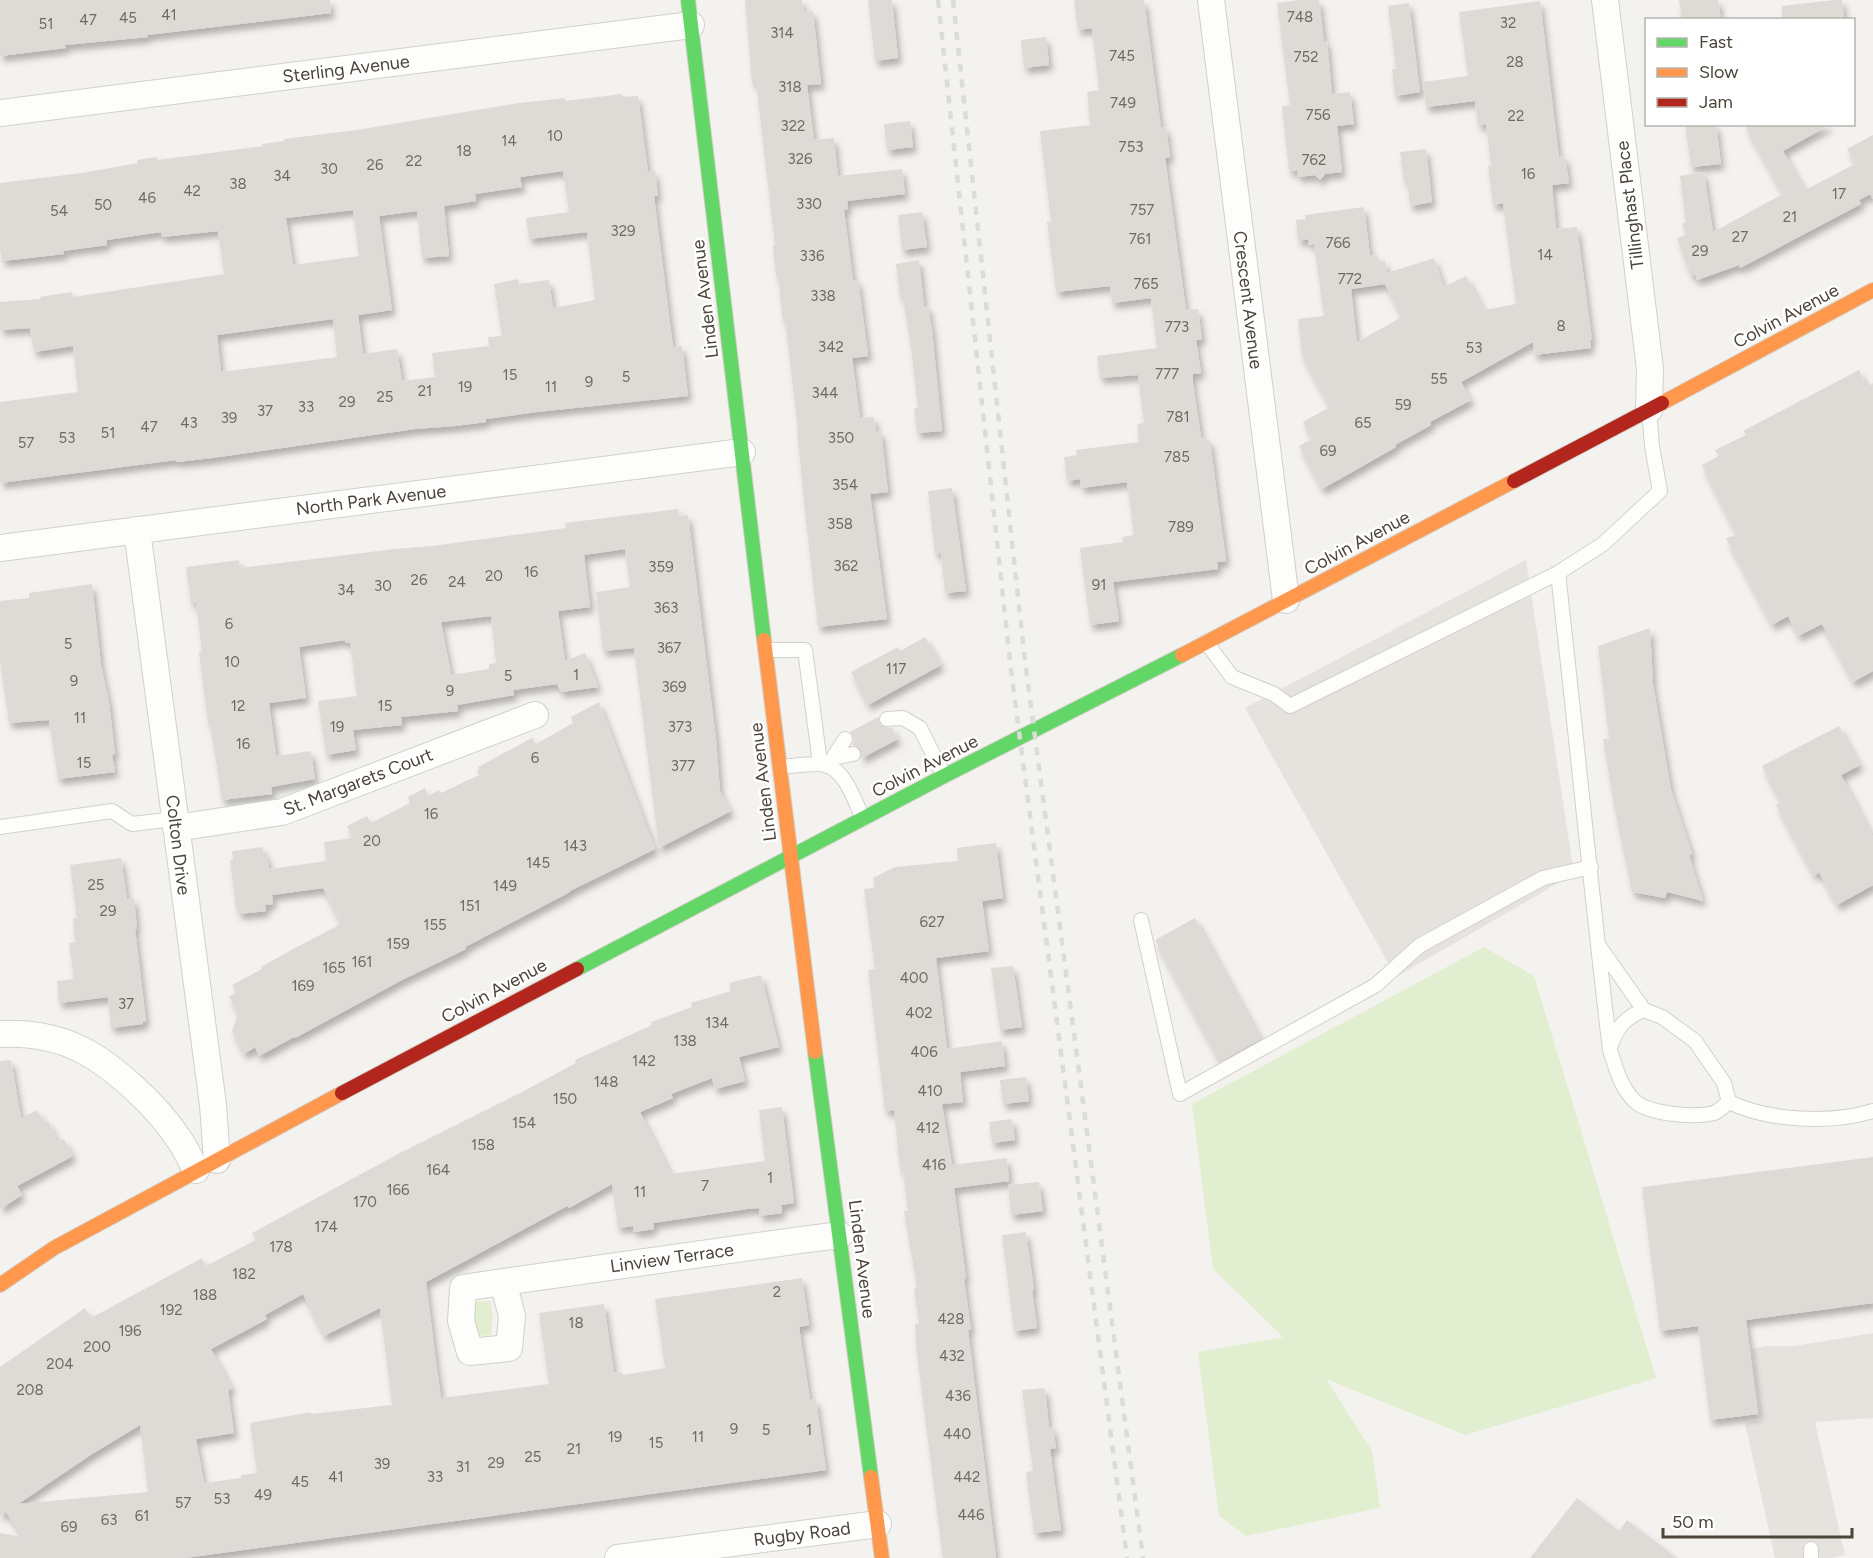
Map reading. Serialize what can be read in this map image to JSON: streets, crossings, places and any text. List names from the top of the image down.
{
  "streets": {
    "street": [
      "Sterling Avenue",
      "Tillinghast Place",
      "Linden Avenue",
      "Crescent Avenue",
      "Colvin Avenue",
      "North Park Avenue",
      "St. Margarets Court",
      "Colton Drive",
      "Linview Terrace",
      "Rugby Road"
    ]
  },
  "crossings": [
    ["Sterling Avenue", "Linden Avenue"],
    ["Tillinghast Place", "Colvin Avenue"],
    ["Linden Avenue", "Colvin Avenue"],
    ["Linden Avenue", "North Park Avenue"],
    ["Linden Avenue", "Linview Terrace"],
    ["Linden Avenue", "Rugby Road"],
    ["Crescent Avenue", "Colvin Avenue"],
    ["Colvin Avenue", "Colton Drive"],
    ["North Park Avenue", "Colton Drive"],
    ["St. Margarets Court", "Colton Drive"]
  ],
  "house_numbers": [
    "41",
    "748",
    "45",
    "47",
    "32",
    "51",
    "314",
    "745",
    "752",
    "28",
    "318",
    "749",
    "756",
    "22",
    "322",
    "10",
    "14",
    "753",
    "18",
    "326",
    "762",
    "22",
    "26",
    "30",
    "16",
    "34",
    "38",
    "42",
    "17",
    "46",
    "330",
    "50",
    "757",
    "54",
    "21",
    "329",
    "27",
    "761",
    "766",
    "29",
    "14",
    "336",
    "772",
    "765",
    "338",
    "8",
    "773",
    "342",
    "53",
    "777",
    "15",
    "5",
    "55",
    "9",
    "19",
    "11",
    "21",
    "344",
    "25",
    "29",
    "59",
    "33",
    "37",
    "781",
    "39",
    "43",
    "65",
    "47",
    "51",
    "53",
    "350",
    "57",
    "69",
    "785",
    "354",
    "358",
    "789",
    "362",
    "359",
    "16",
    "20",
    "26",
    "24",
    "91",
    "30",
    "34",
    "363",
    "6",
    "5",
    "367",
    "10",
    "117",
    "1",
    "5",
    "9",
    "369",
    "9",
    "12",
    "15",
    "11",
    "19",
    "373",
    "16",
    "6",
    "15",
    "377",
    "16",
    "20",
    "143",
    "145",
    "25",
    "149",
    "151",
    "29",
    "627",
    "155",
    "159",
    "161",
    "165",
    "400",
    "169",
    "37",
    "402",
    "134",
    "138",
    "406",
    "142",
    "148",
    "410",
    "150",
    "154",
    "412",
    "158",
    "416",
    "164",
    "1",
    "7",
    "166",
    "11",
    "170",
    "174",
    "178",
    "182",
    "2",
    "188",
    "192",
    "428",
    "18",
    "196",
    "200",
    "432",
    "204",
    "208",
    "436",
    "9",
    "5",
    "1",
    "440",
    "19",
    "11",
    "15",
    "21",
    "25",
    "29",
    "39",
    "31",
    "41",
    "33",
    "442",
    "45",
    "49",
    "53",
    "57",
    "446",
    "61",
    "63",
    "69"
  ],
  "legend": ["Fast", "Slow", "Jam"],
  "scale_bar": "50 m"
}
